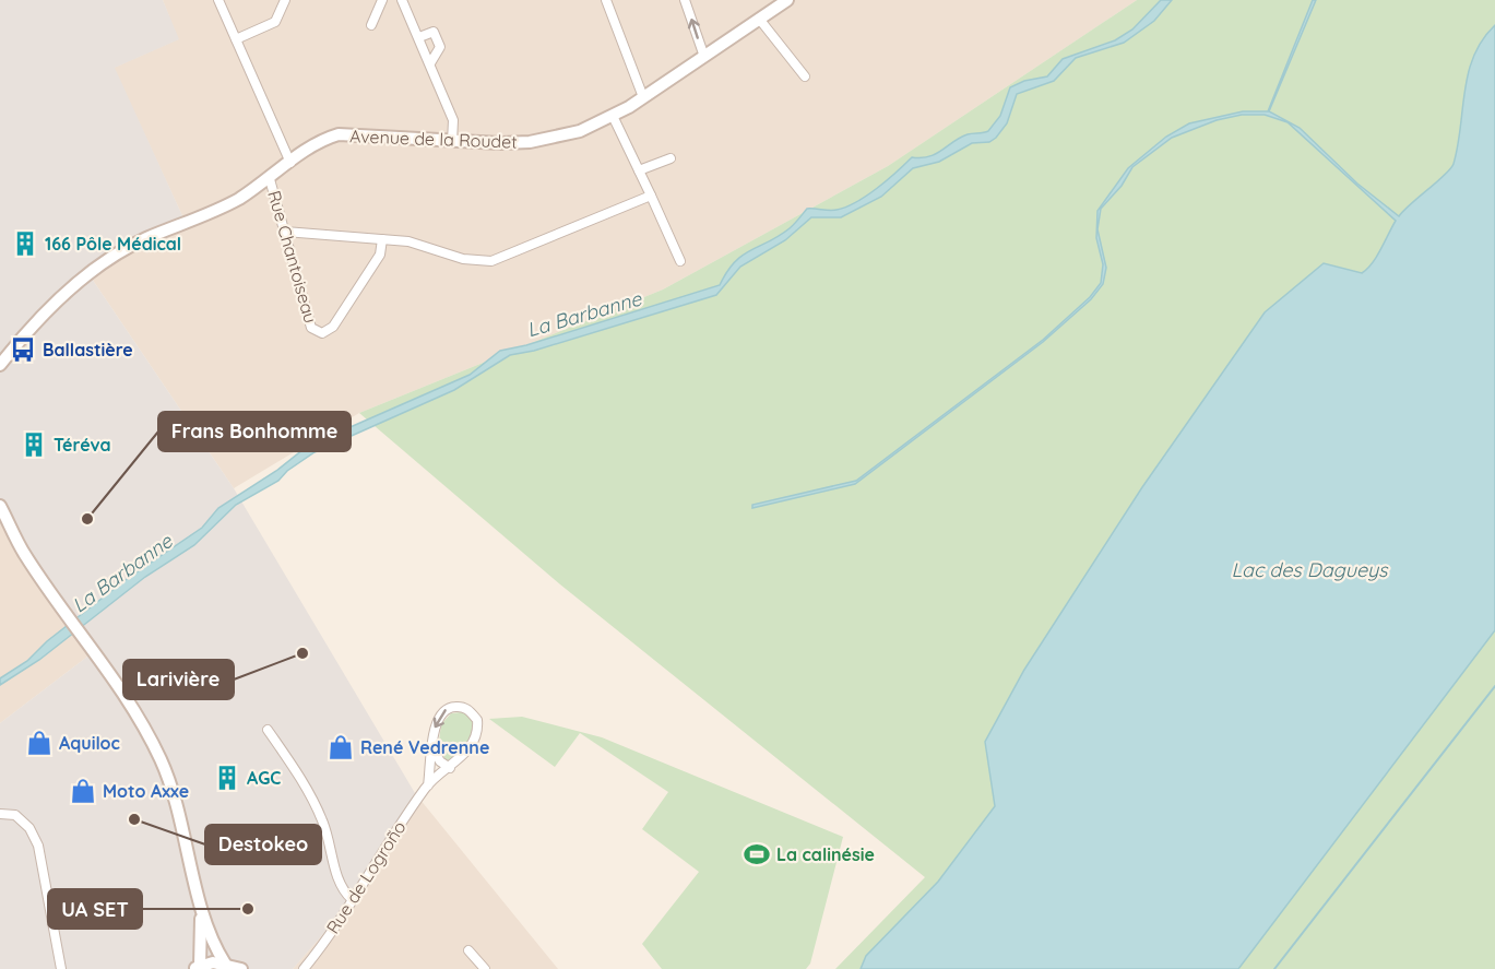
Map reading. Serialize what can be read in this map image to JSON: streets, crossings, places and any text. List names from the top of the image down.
{
  "streets": {
    "street": ["Avenue de la Roudet", "Rue Chantoiseau", "Rue de Logroño"]
  },
  "crossings": [
    ["Avenue de la Roudet", "Rue Chantoiseau"]
  ],
  "water": ["La Barbanne", "Lac des Dagueys"],
  "places": {
    "building": ["166 Pôle Médical", "Téréva", "AGC"],
    "bus stop": ["Ballastière"],
    "other": [
      "Frans Bonhomme",
      "Larivière",
      "Destokeo",
      "UA SET"
    ],
    "shop": ["Aquiloc", "René Vedrenne", "Moto Axxe"],
    "sports": ["La calinésie"]
  }
}
